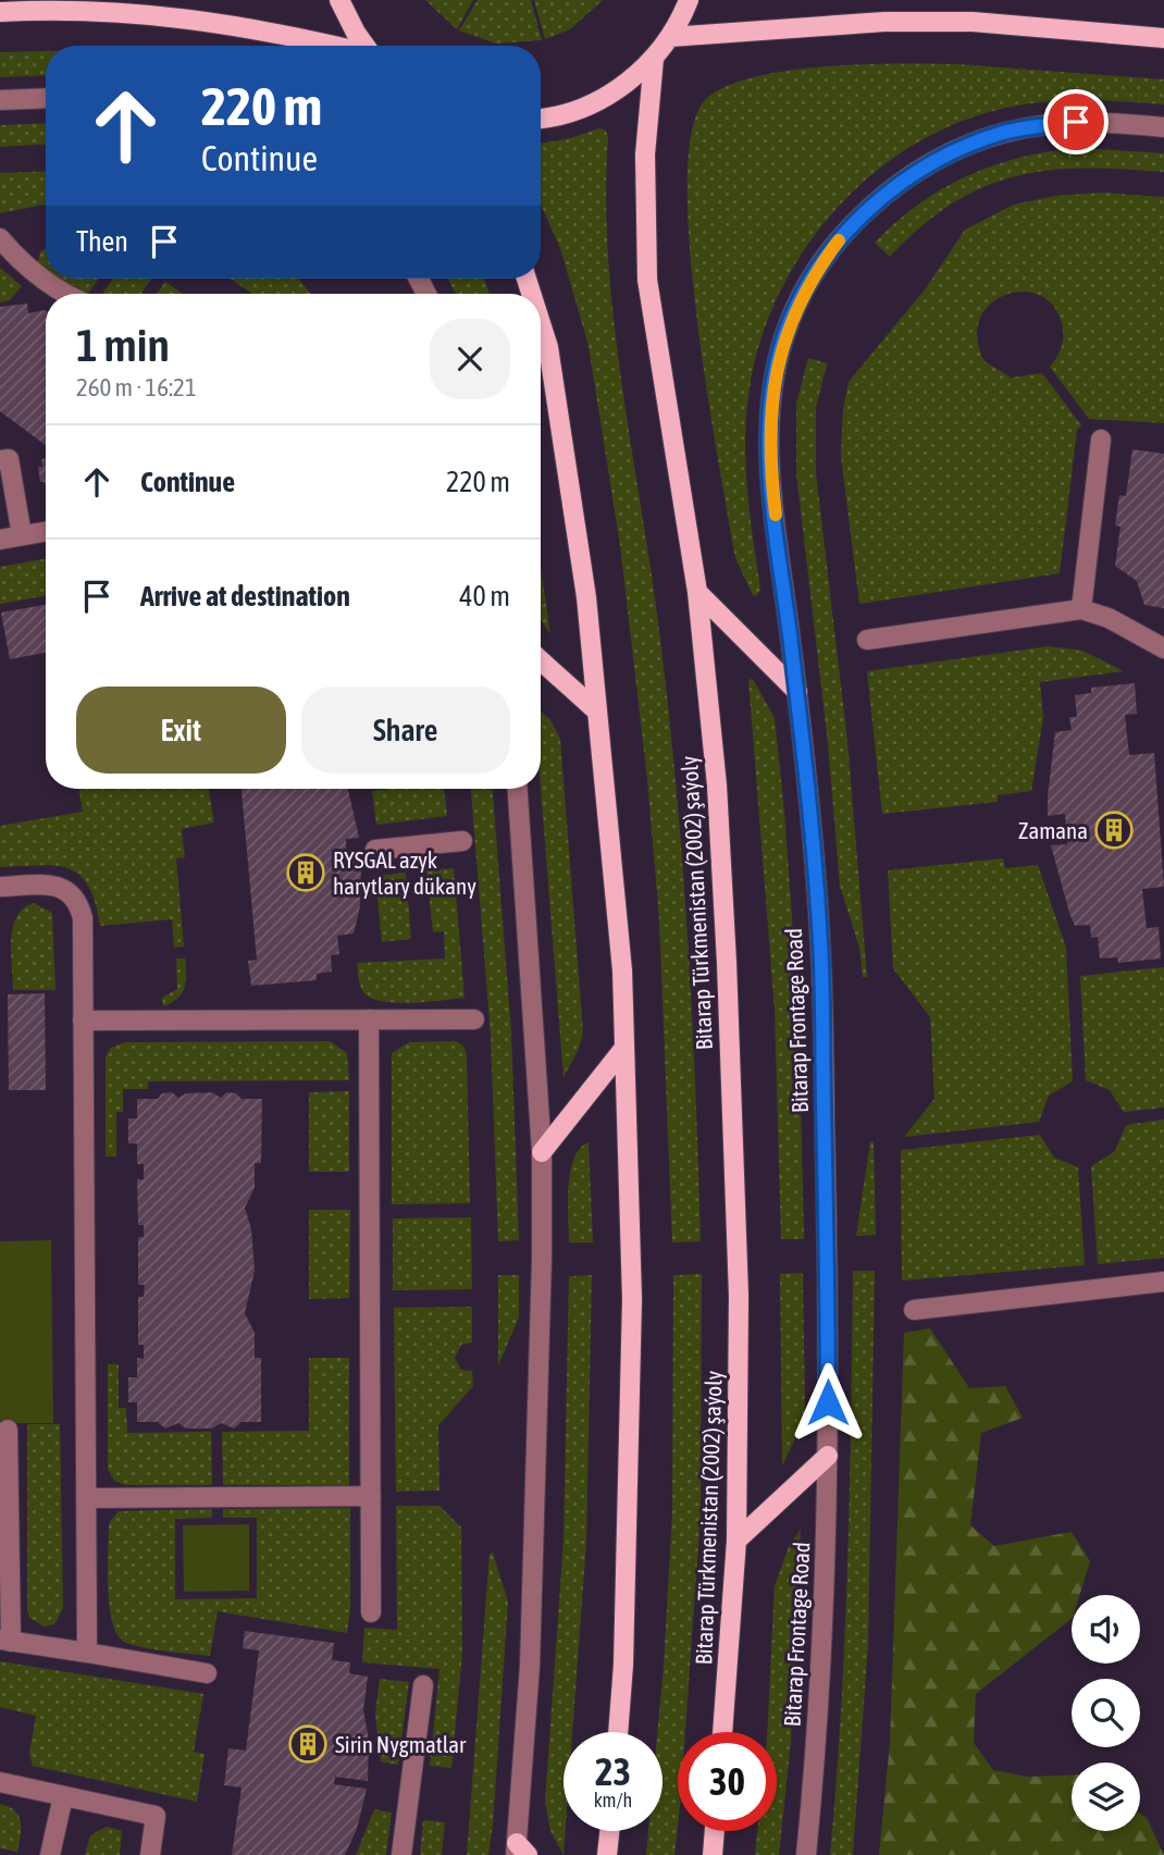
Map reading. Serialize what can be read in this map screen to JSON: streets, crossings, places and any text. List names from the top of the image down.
{
  "streets": {
    "main road": ["Bitarap Türkmenistan (2002) şaýoly"],
    "street": ["Bitarap Frontage Road"]
  },
  "places": {
    "building": ["Zamana", "RYSGAL azyk harytlary dükany", "Sirin Nygmatlar"]
  },
  "page": {
    "turn": ["220 m", "Continue"],
    "then": "Then",
    "heading": ["1 min", "260 m · 16:21"],
    "list": [
      {
        "name": "Continue",
        "value": "220 m"
      },
      {
        "name": "Arrive at destination",
        "value": "40 m"
      }
    ],
    "buttons": ["Exit", "Share"],
    "speed": "23 km/h",
    "limit": "30"
  }
}
